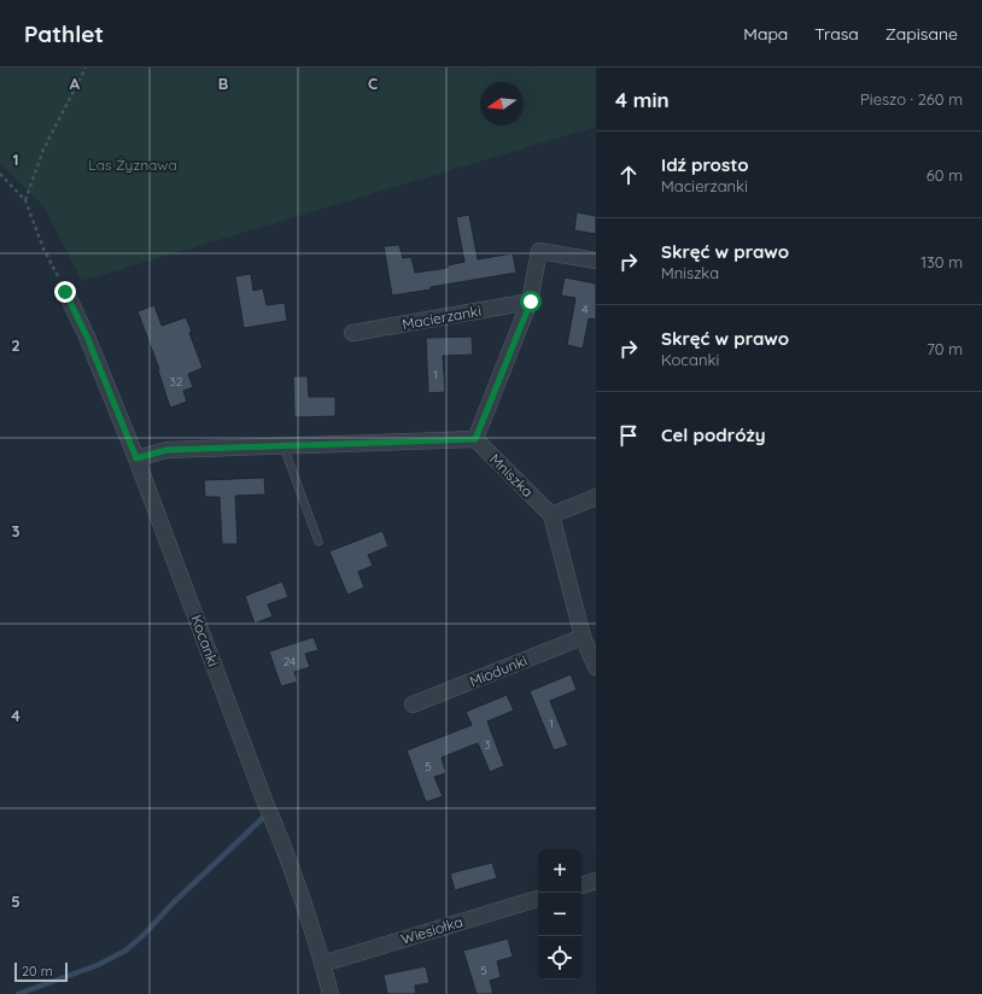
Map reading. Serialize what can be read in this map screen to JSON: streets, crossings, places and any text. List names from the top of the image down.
{
  "streets": {
    "street": [
      "Macierzanki",
      "Mniszka",
      "Kocanki",
      "Miodunki",
      "Wiesiołka"
    ]
  },
  "crossings": [
    ["Kocanki", "Wiesiołka"]
  ],
  "parks": ["Las Żyznawa"],
  "house_numbers": [
    "4",
    "1",
    "32",
    "24",
    "1",
    "3",
    "5",
    "5"
  ],
  "scale_bar": "20 m",
  "north": "left",
  "page": {
    "header": "Pathlet",
    "nav": ["Mapa", "Trasa", "Zapisane"],
    "heading": ["4 min", "Pieszo · 260 m"],
    "list": [
      ["Idź prosto", "Macierzanki", "60 m"],
      ["Skręć w prawo", "Mniszka", "130 m"],
      ["Skręć w prawo", "Kocanki", "70 m"],
      "Cel podróży"
    ],
    "map_buttons": ["+", "−"],
    "scale": "20 m"
  },
  "grid": {
    "columns": ["A", "B", "C"],
    "rows": [
      "1",
      "2",
      "3",
      "4",
      "5"
    ]
  }
}
